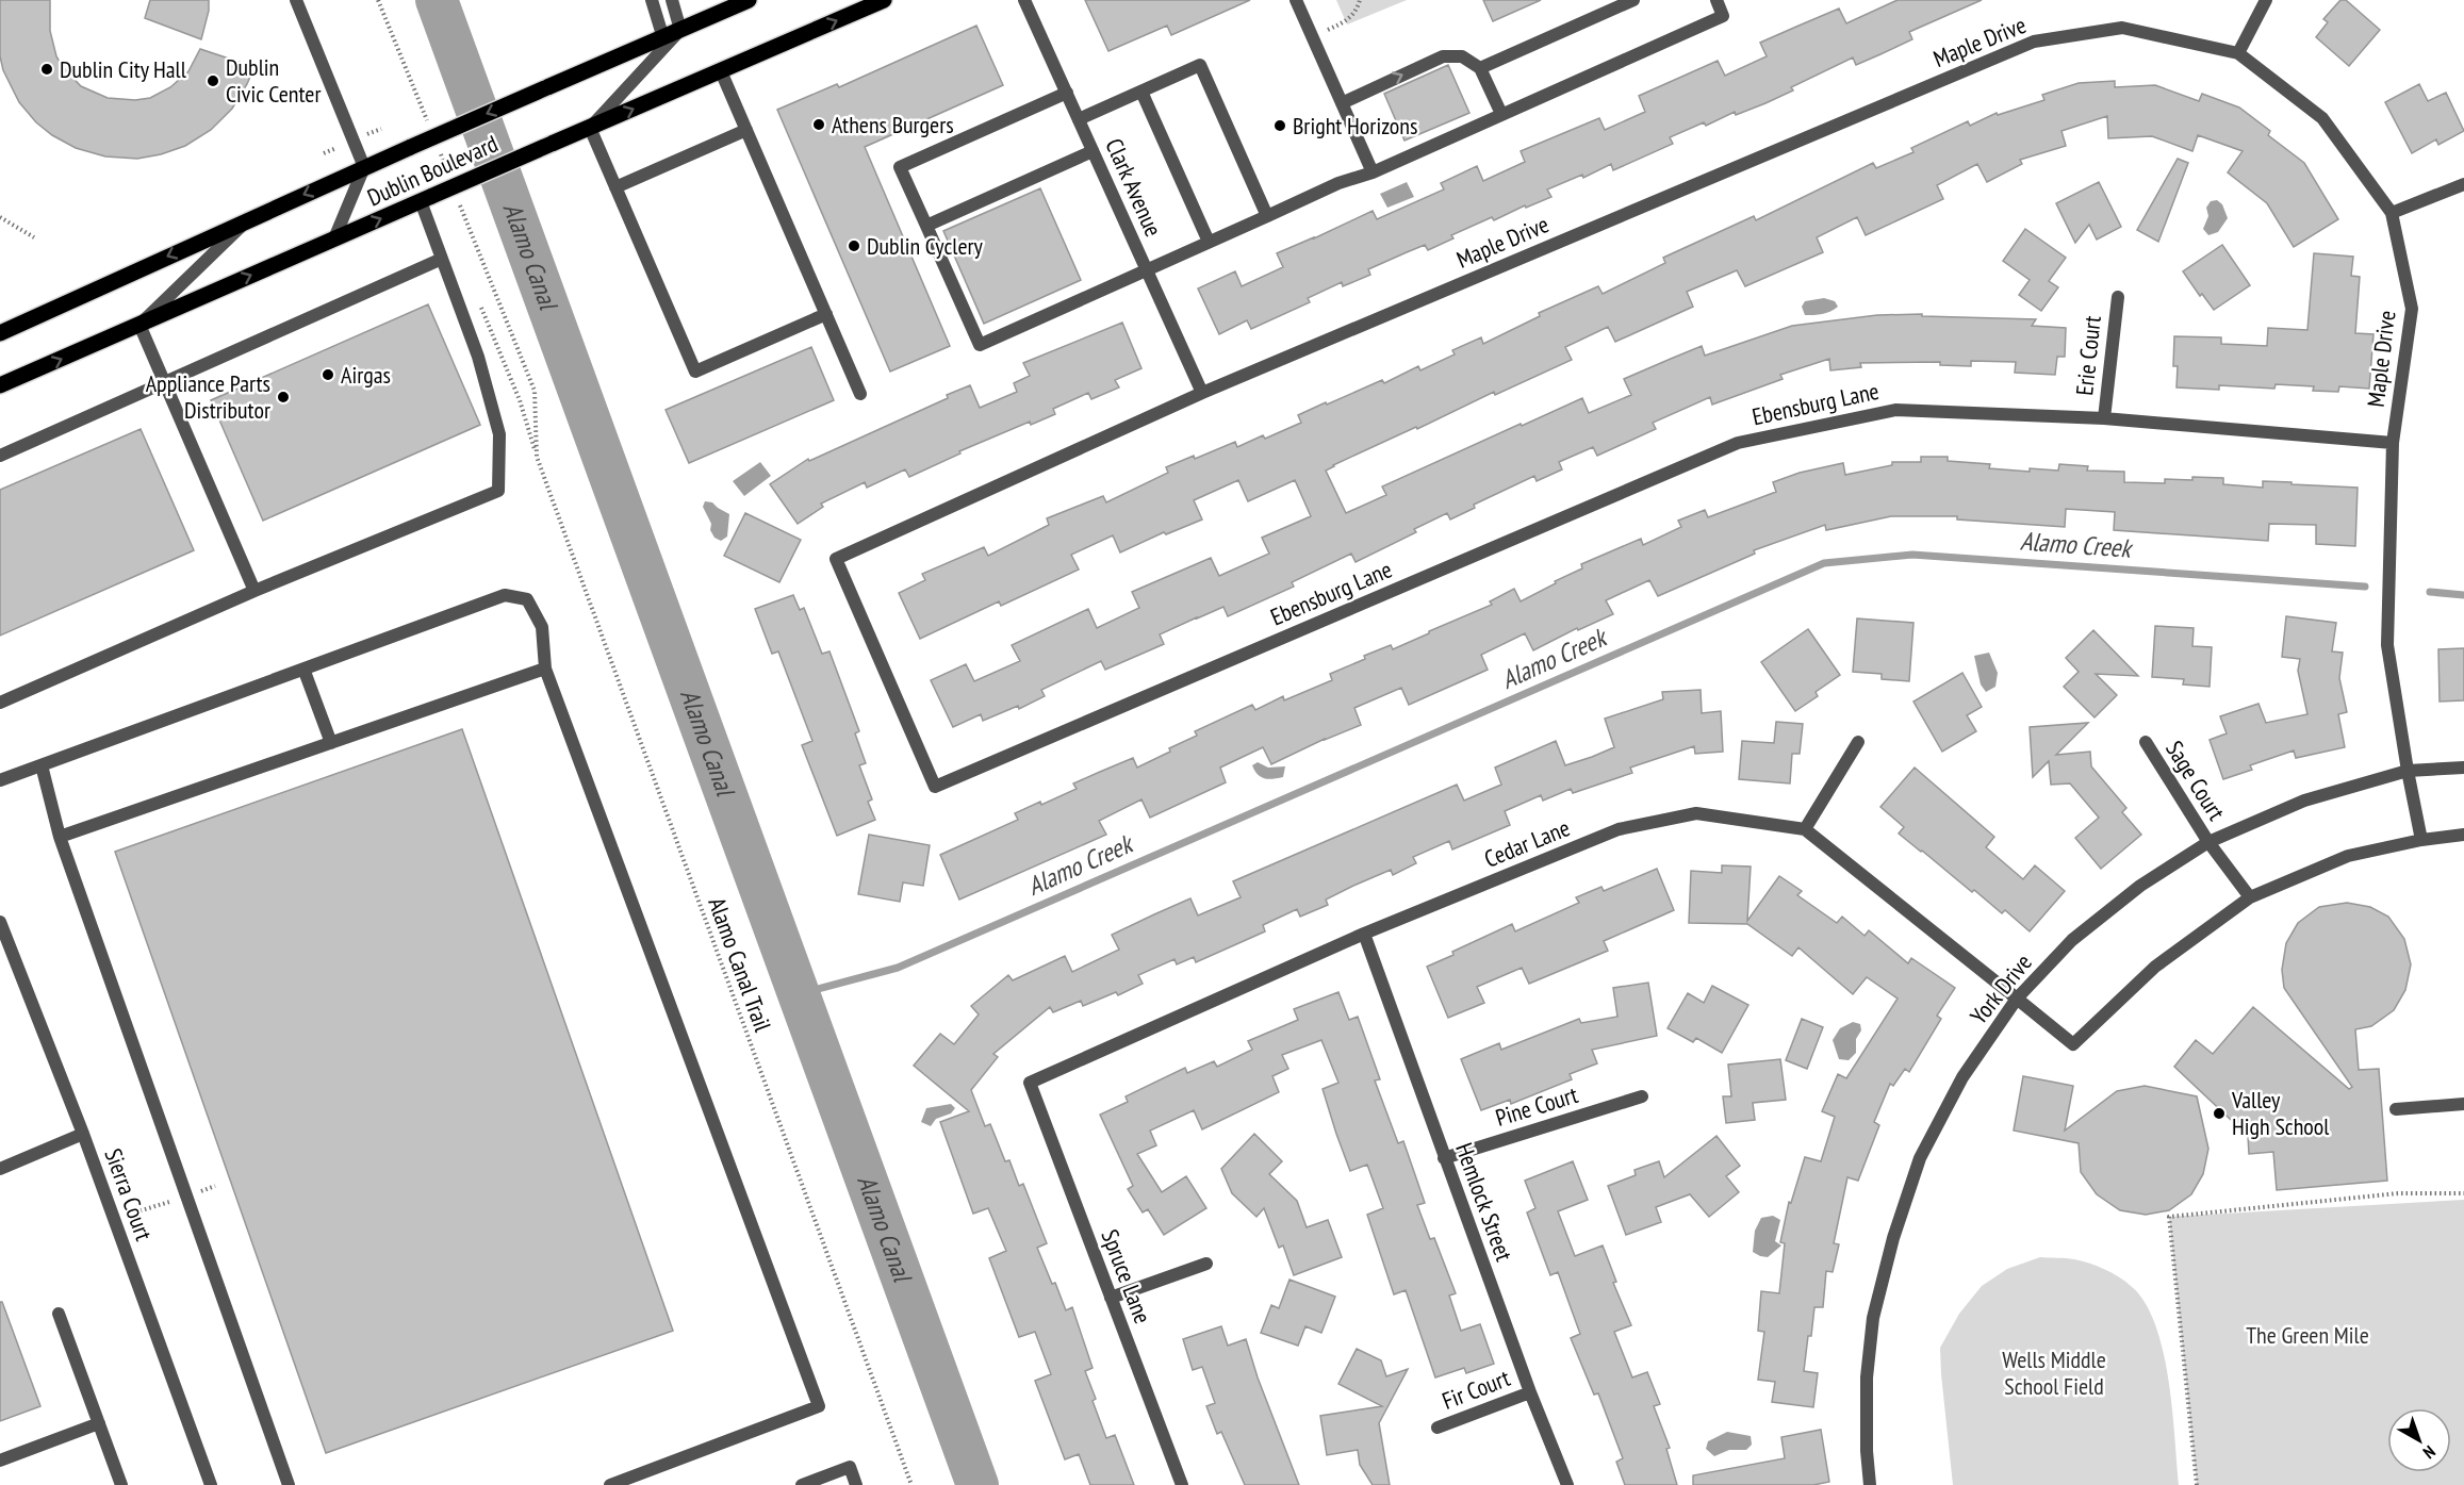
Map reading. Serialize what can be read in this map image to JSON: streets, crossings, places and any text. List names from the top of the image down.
{
  "streets": {
    "main road": ["Dublin Boulevard"],
    "street": [
      "Maple Drive",
      "Clark Avenue",
      "Erie Court",
      "Ebensburg Lane",
      "Sage Court",
      "Cedar Lane",
      "York Drive",
      "Pine Court",
      "Sierra Court",
      "Hemlock Street",
      "Spruce Lane",
      "Fir Court"
    ],
    "path": ["Alamo Canal Trail"]
  },
  "crossings": [
    ["Maple Drive", "Clark Avenue"],
    ["Maple Drive", "Ebensburg Lane"],
    ["Maple Drive", "York Drive"],
    ["Clark Avenue", "Ebensburg Lane"],
    ["Erie Court", "Ebensburg Lane"],
    ["Sage Court", "York Drive"],
    ["Cedar Lane", "Hemlock Street"],
    ["Cedar Lane", "Spruce Lane"],
    ["Pine Court", "Hemlock Street"],
    ["Hemlock Street", "Fir Court"]
  ],
  "water": ["Alamo Canal", "Alamo Creek"],
  "parks": ["The Green Mile", "Wells Middle School Field"],
  "places": [
    "Dublin City Hall",
    "Dublin Civic Center",
    "Athens Burgers",
    "Bright Horizons",
    "Dublin Cyclery",
    "Airgas",
    "Appliance Parts Distributor",
    "Valley High School"
  ],
  "north": "bottom right"
}
